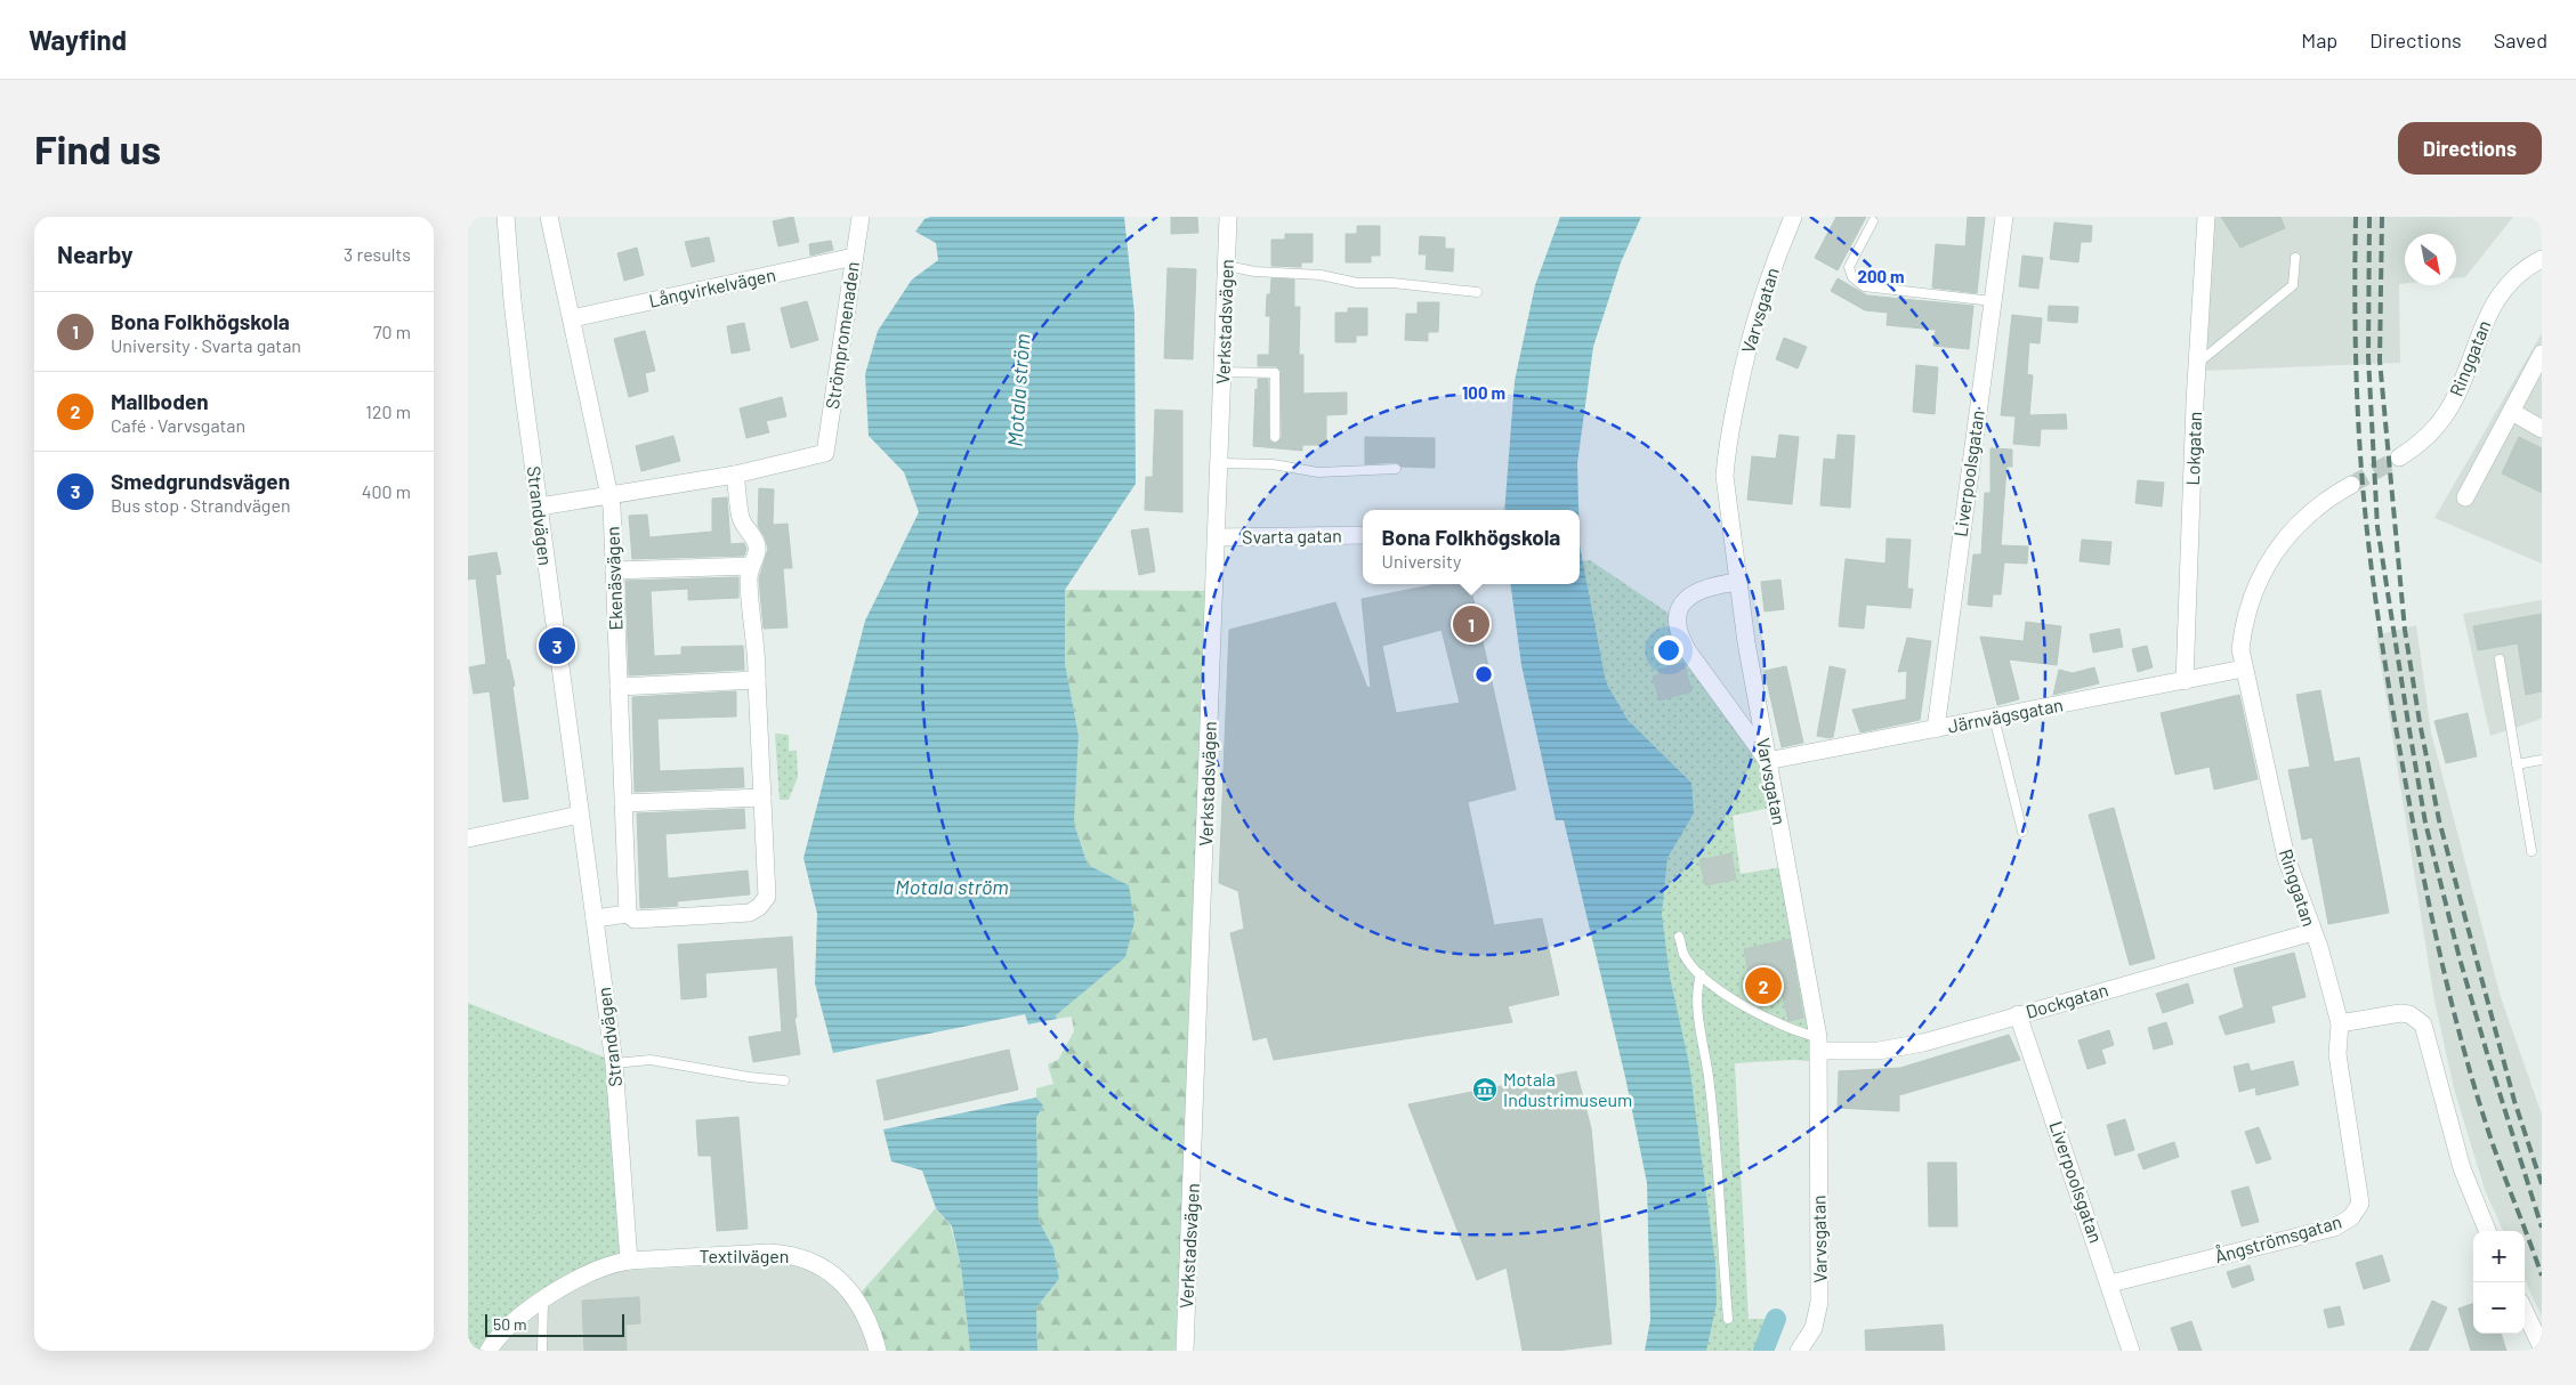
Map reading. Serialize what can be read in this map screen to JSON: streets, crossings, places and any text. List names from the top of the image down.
{
  "streets": {
    "street": [
      "Långvirkelvägen",
      "Varvsgatan",
      "Verkstadsvägen",
      "Strömpromenaden",
      "Ringgatan",
      "Lokgatan",
      "Liverpoolsgatan",
      "Strandvägen",
      "Svarta gatan",
      "Ekenäsvägen",
      "Järnvägsgatan",
      "Dockgatan",
      "Ångströmsgatan",
      "Textilvägen"
    ]
  },
  "crossings": [
    ["Långvirkelvägen", "Strömpromenaden"],
    ["Långvirkelvägen", "Ekenäsvägen"],
    ["Varvsgatan", "Järnvägsgatan"],
    ["Varvsgatan", "Dockgatan"],
    ["Verkstadsvägen", "Svarta gatan"],
    ["Ringgatan", "Järnvägsgatan"],
    ["Ringgatan", "Dockgatan"],
    ["Ringgatan", "Ångströmsgatan"],
    ["Lokgatan", "Järnvägsgatan"],
    ["Liverpoolsgatan", "Järnvägsgatan"],
    ["Liverpoolsgatan", "Dockgatan"],
    ["Liverpoolsgatan", "Ångströmsgatan"],
    ["Strandvägen", "Textilvägen"]
  ],
  "water": ["Motala ström"],
  "places": {
    "museum": ["Motala Industrimuseum"]
  },
  "scale_bar": "50 m",
  "north": "bottom right",
  "page": {
    "header": "Wayfind",
    "nav": ["Map", "Directions", "Saved"],
    "buttons": "Directions",
    "title": "Find us",
    "heading": ["Nearby", "3 results"],
    "list": [
      {
        "mark": "1",
        "name": "Bona Folkhögskola",
        "note": "University · Svarta gatan",
        "value": "70 m"
      },
      {
        "mark": "2",
        "name": "Mallboden",
        "note": "Café · Varvsgatan",
        "value": "120 m"
      },
      {
        "mark": "3",
        "name": "Smedgrundsvägen",
        "note": "Bus stop · Strandvägen",
        "value": "400 m"
      }
    ],
    "popup": ["Bona Folkhögskola", "University"],
    "pins": ["1", "3", "2"],
    "map_buttons": ["+", "−"],
    "scale": "50 m"
  },
  "rings": ["200 m", "100 m"]
}
